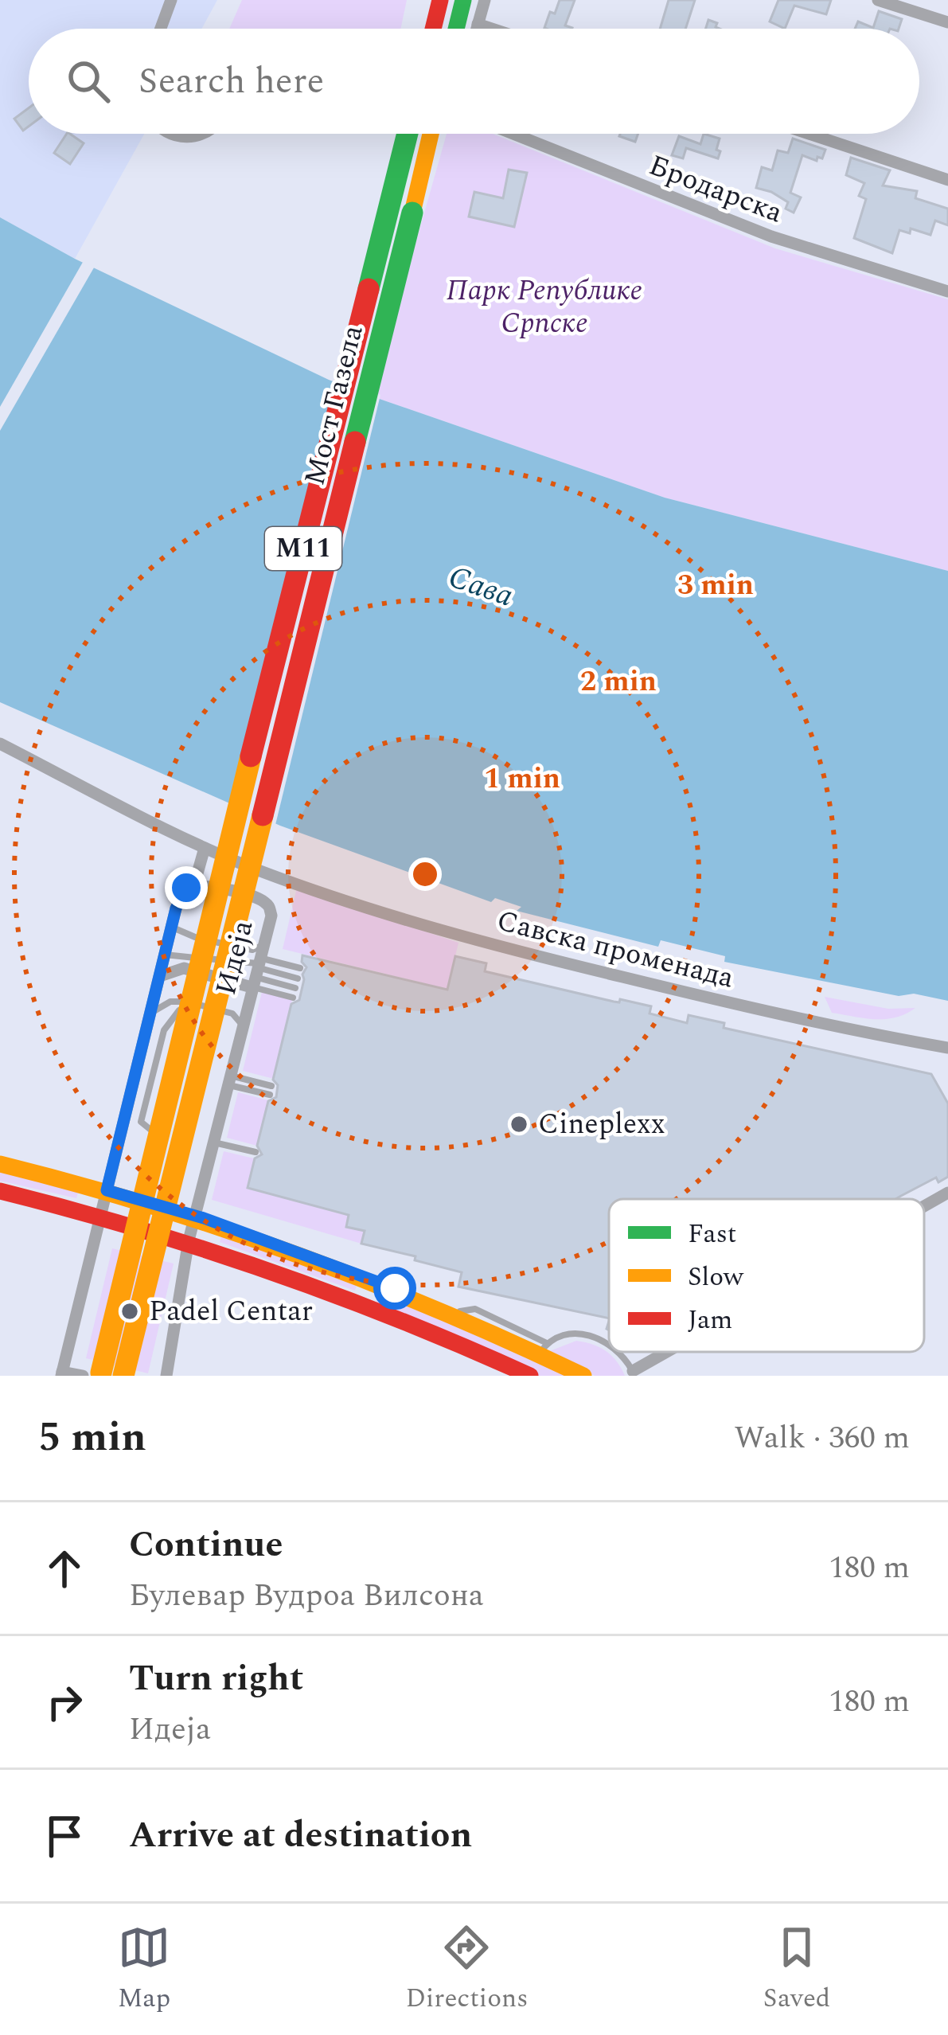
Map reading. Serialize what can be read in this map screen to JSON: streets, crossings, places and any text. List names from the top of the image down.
{
  "streets": {
    "main road": ["Мост Газела", "M11"],
    "street": ["Бродарска", "Савска променада", "Идеја"]
  },
  "water": ["Сава"],
  "parks": ["Парк Републике Српске"],
  "places": ["Cineplexx", "Padel Centar"],
  "legend": ["Fast", "Slow", "Jam"],
  "page": {
    "search": "Search here",
    "heading": ["5 min", "Walk · 360 m"],
    "list": [
      ["Continue", "Булевар Вудроа Вилсона", "180 m"],
      ["Turn right", "Идеја", "180 m"],
      "Arrive at destination"
    ],
    "nav": ["Map", "Directions", "Saved"]
  },
  "rings": ["3 min", "2 min", "1 min"]
}
